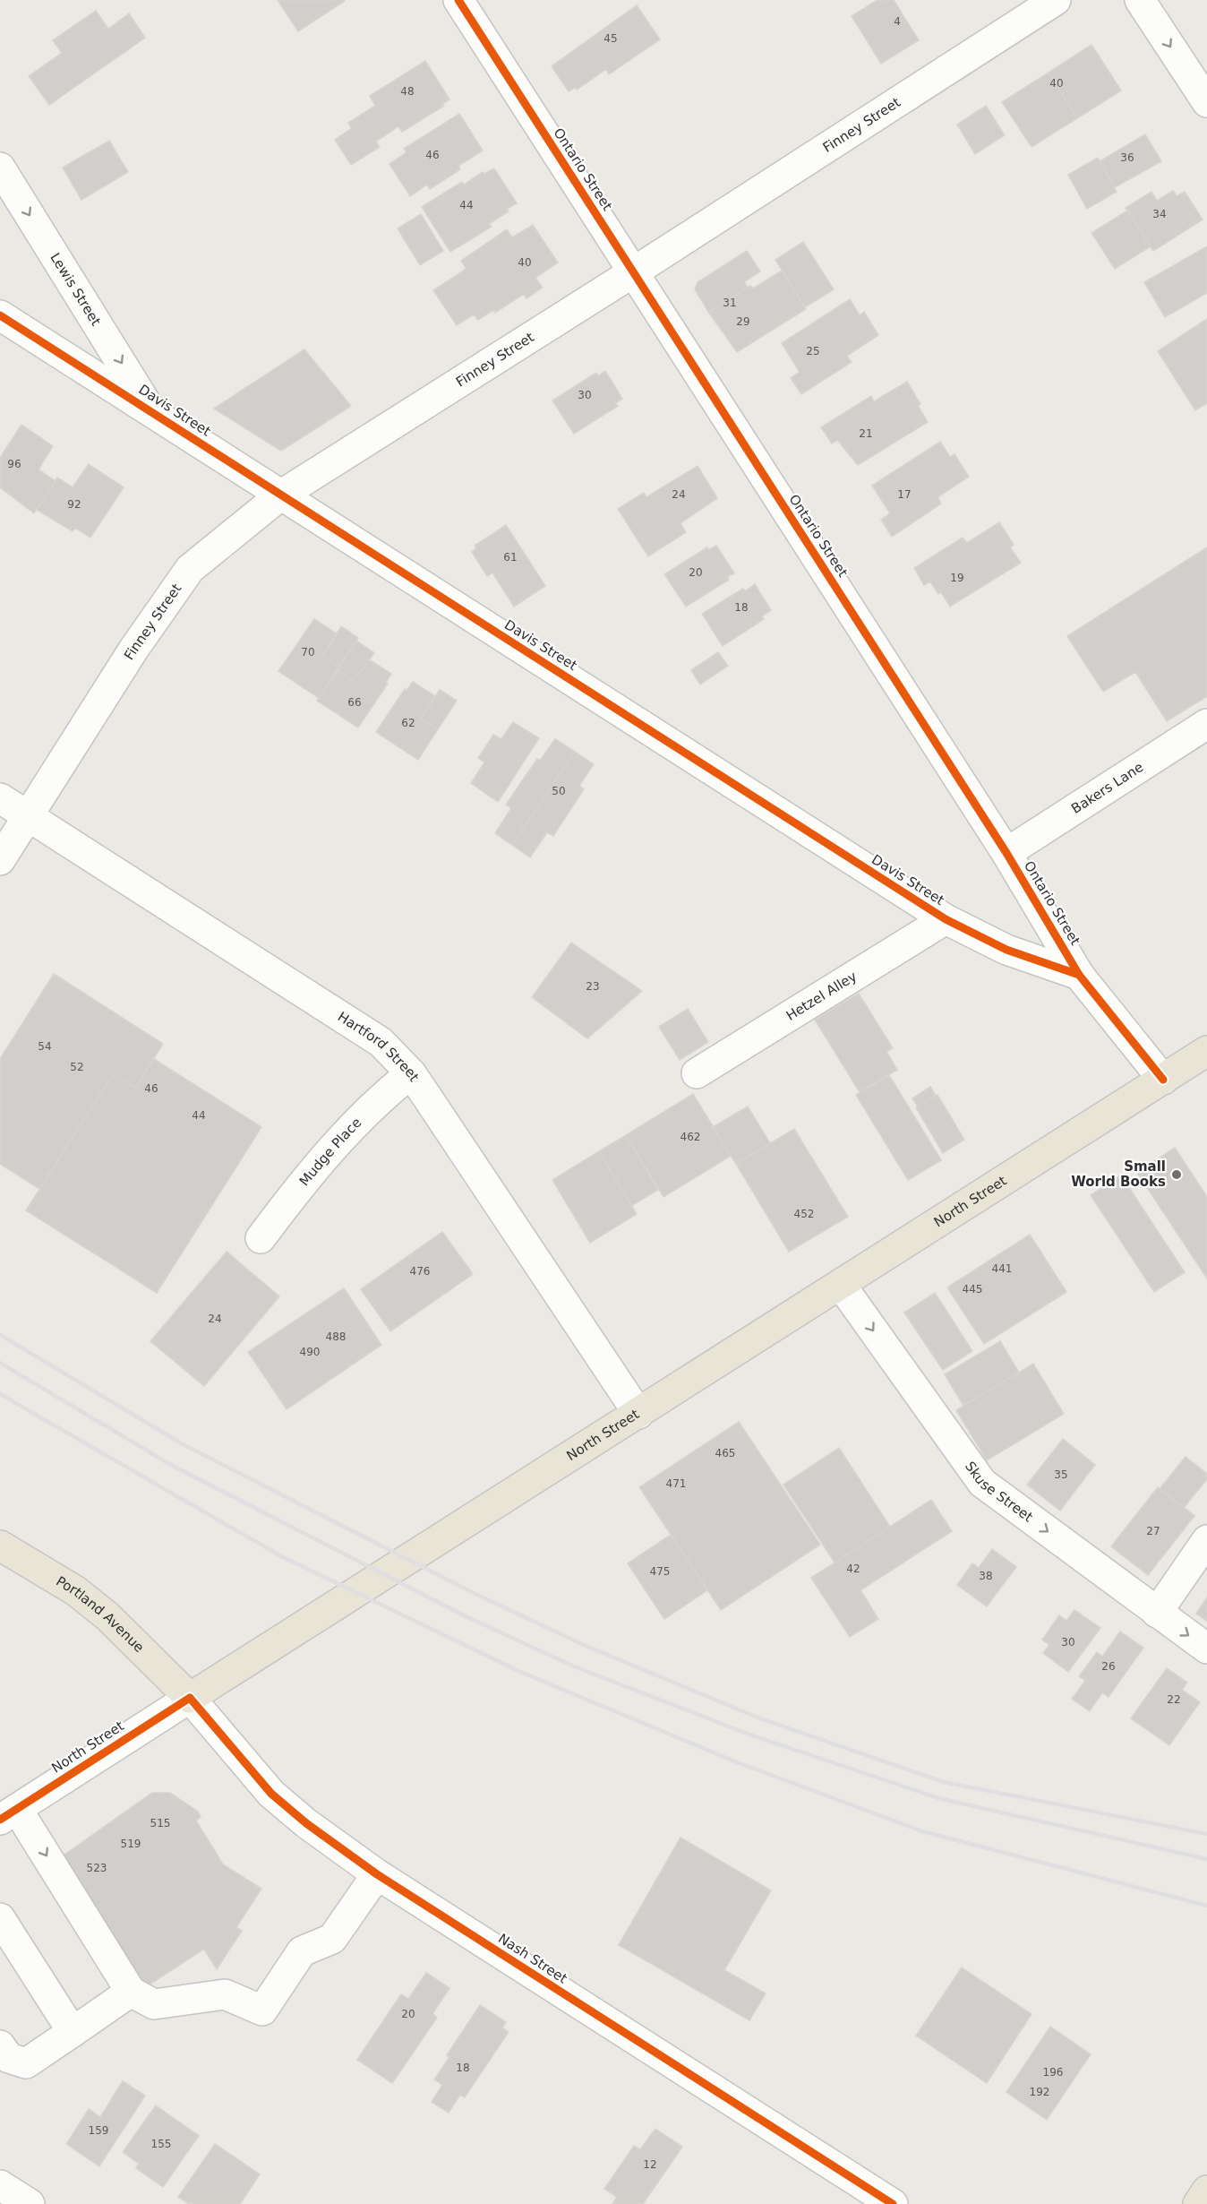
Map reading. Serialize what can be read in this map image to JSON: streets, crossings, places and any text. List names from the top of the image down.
{
  "streets": {
    "main road": ["North Street", "Portland Avenue"],
    "street": [
      "Finney Street",
      "Ontario Street",
      "Lewis Street",
      "Davis Street",
      "Bakers Lane",
      "Hetzel Alley",
      "Hartford Street",
      "Mudge Place",
      "Skuse Street",
      "Nash Street"
    ]
  },
  "crossings": [
    ["Finney Street", "Ontario Street"],
    ["Finney Street", "Davis Street"],
    ["Finney Street", "Hartford Street"],
    ["Ontario Street", "Davis Street"],
    ["Ontario Street", "Bakers Lane"],
    ["Ontario Street", "North Street"],
    ["Lewis Street", "Davis Street"],
    ["Davis Street", "Hetzel Alley"],
    ["Hartford Street", "Mudge Place"],
    ["Hartford Street", "North Street"],
    ["North Street", "Skuse Street"],
    ["North Street", "Portland Avenue"],
    ["North Street", "Nash Street"],
    ["Portland Avenue", "Nash Street"]
  ],
  "one_way": ["Lewis Street", "Skuse Street"],
  "places": ["Small World Books"],
  "house_numbers": [
    "4",
    "45",
    "40",
    "48",
    "46",
    "36",
    "44",
    "34",
    "40",
    "31",
    "29",
    "25",
    "30",
    "21",
    "96",
    "24",
    "17",
    "92",
    "61",
    "20",
    "19",
    "18",
    "70",
    "66",
    "62",
    "50",
    "23",
    "54",
    "52",
    "46",
    "44",
    "462",
    "452",
    "441",
    "476",
    "445",
    "24",
    "488",
    "490",
    "465",
    "35",
    "471",
    "27",
    "42",
    "475",
    "38",
    "30",
    "26",
    "22",
    "515",
    "519",
    "523",
    "20",
    "18",
    "196",
    "192",
    "159",
    "155",
    "12"
  ]
}
